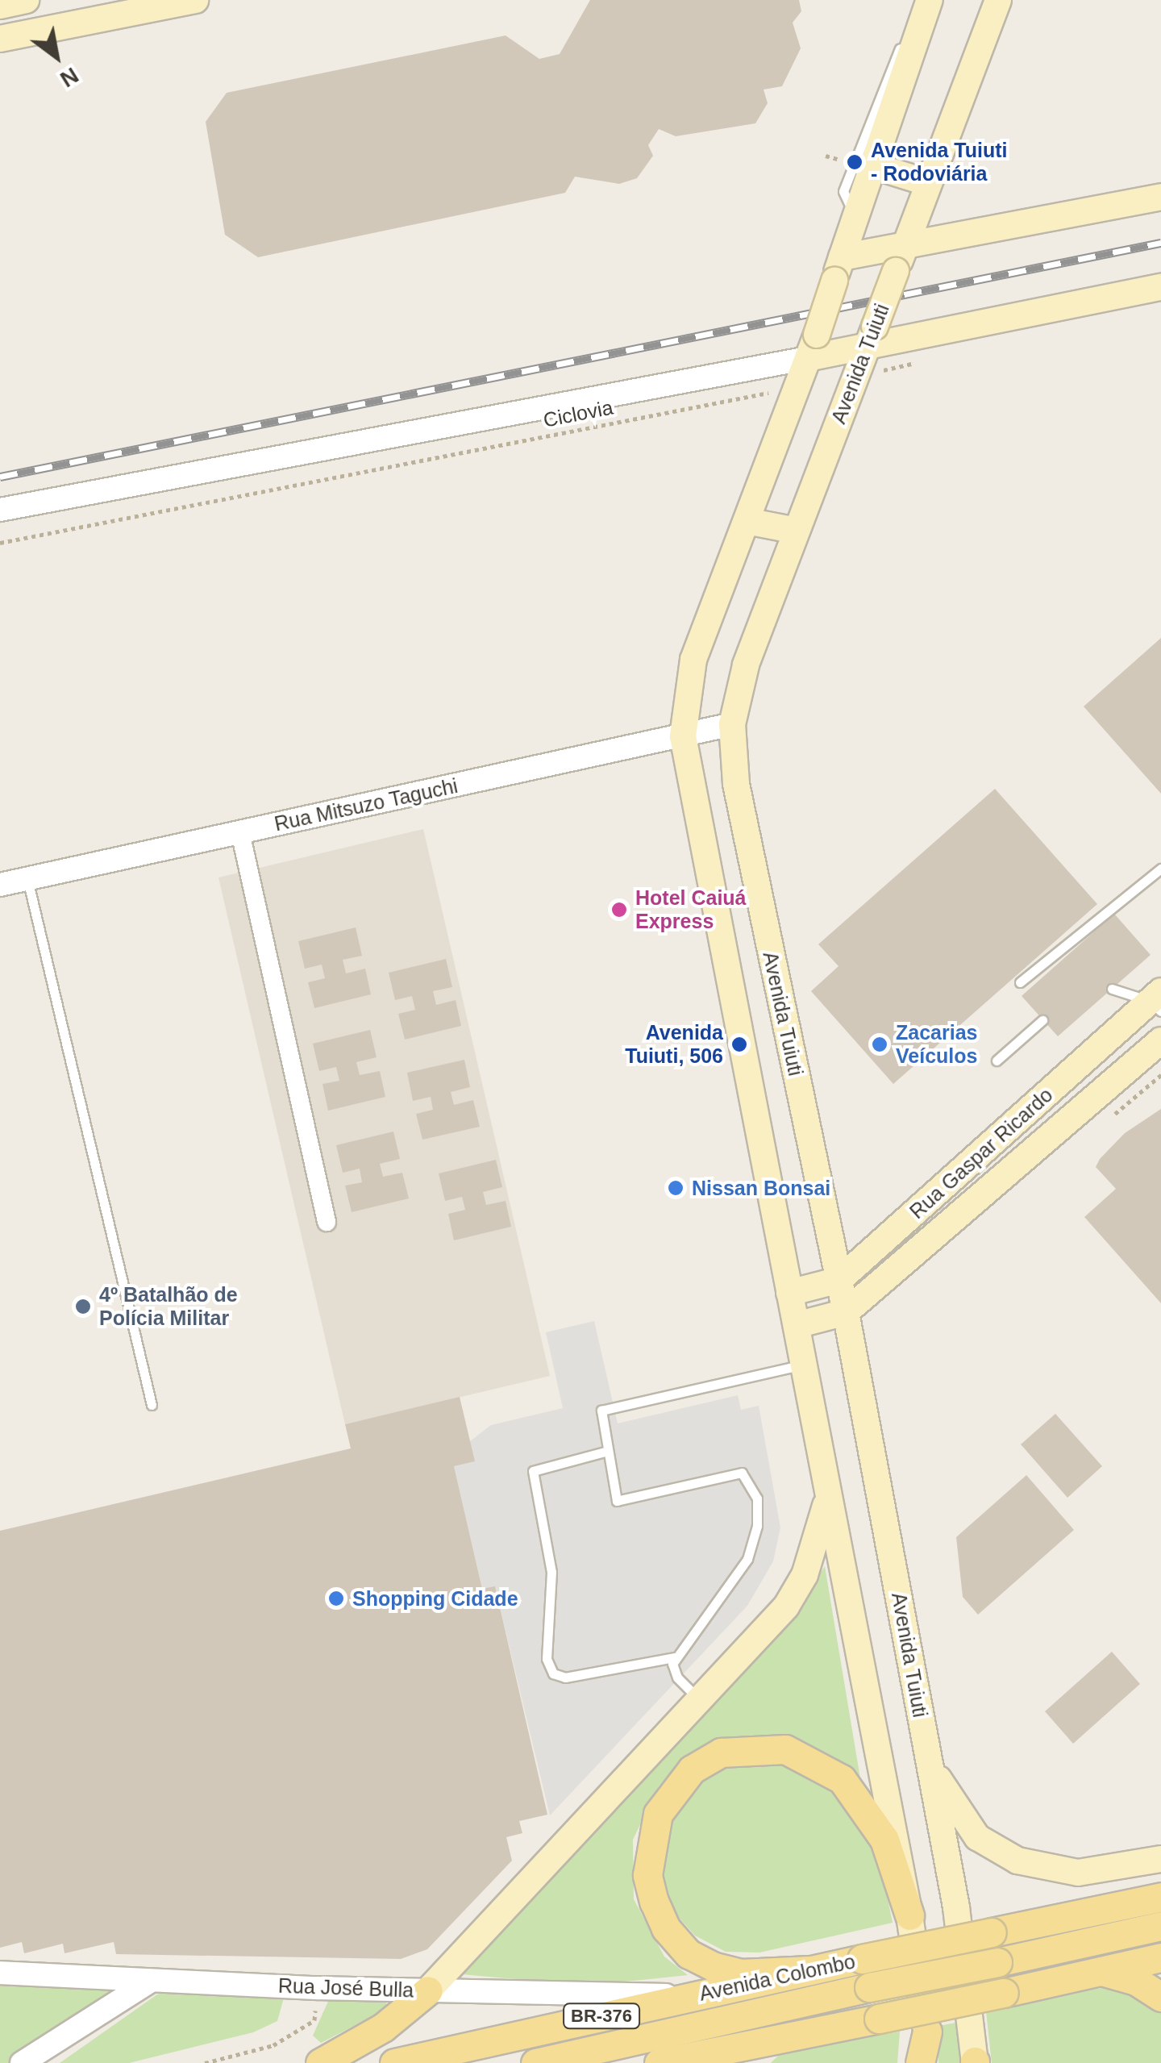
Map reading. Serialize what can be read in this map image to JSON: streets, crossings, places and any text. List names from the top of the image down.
{
  "streets": {
    "main road": [
      "Avenida Tuiuti",
      "Rua Gaspar Ricardo",
      "Avenida Colombo",
      "BR-376"
    ],
    "street": ["Rua Mitsuzo Taguchi", "Rua José Bulla"],
    "path": ["Ciclovia"]
  },
  "crossings": [
    ["Avenida Tuiuti", "Rua Mitsuzo Taguchi"],
    ["Avenida Tuiuti", "Rua Gaspar Ricardo"],
    ["Avenida Colombo", "Rua José Bulla"]
  ],
  "places": [
    "Avenida Tuiuti - Rodoviária",
    "Hotel Caiuá Express",
    "Avenida Tuiuti, 506",
    "Zacarias Veículos",
    "Nissan Bonsai",
    "4º Batalhão de Polícia Militar",
    "Shopping Cidade"
  ],
  "north": "bottom right"
}
